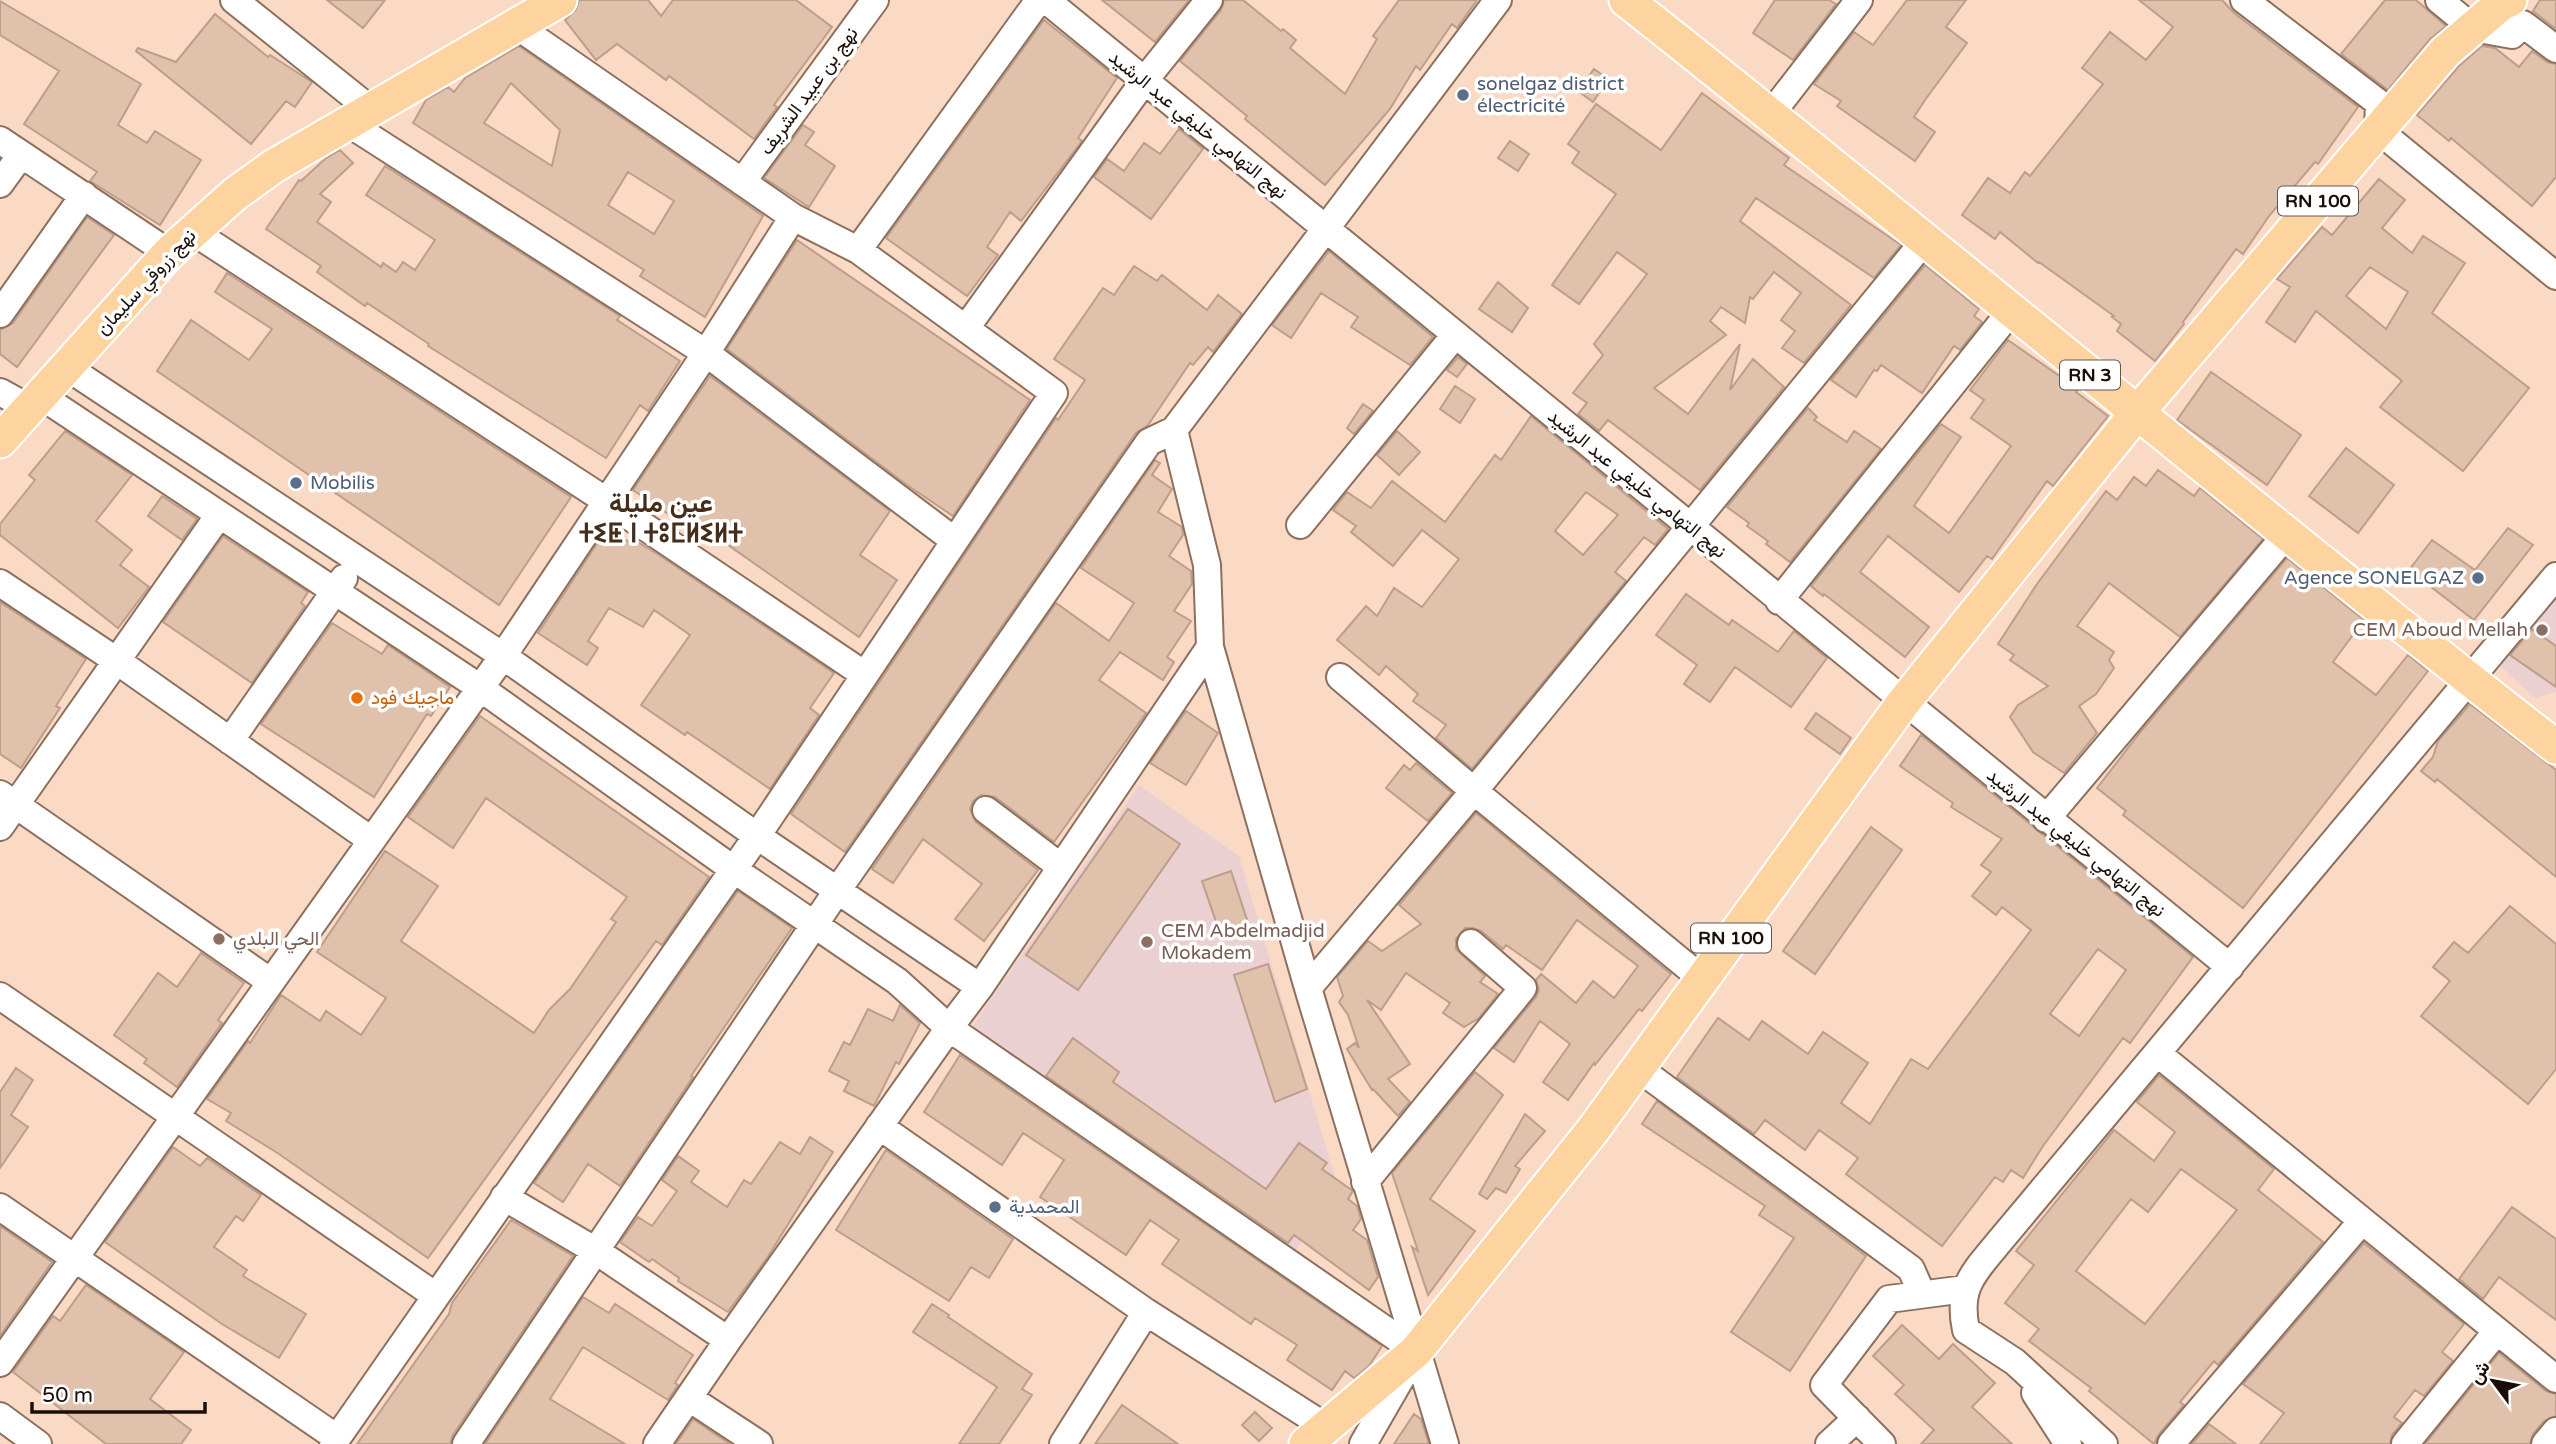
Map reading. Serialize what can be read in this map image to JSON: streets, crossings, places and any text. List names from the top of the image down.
{
  "streets": {
    "main road": ["RN 100", "نهج زروقي سليمان", "RN 3"],
    "street": ["نهج بن عبيد الشريف", "نهج التهامي خليفي عبد الرشيد"]
  },
  "crossings": [
    ["نهج التهامي خليفي عبد الرشيد", "RN 100"],
    ["RN 100", "RN 3"]
  ],
  "districts": ["عين مليلة ⵜⵉⵟ ⵏ ⵜⵓⵎⵍⵉⵍⵜ"],
  "places": [
    "sonelgaz district électricité",
    "Mobilis",
    "Agence SONELGAZ",
    "CEM Aboud Mellah",
    "ماجيك فود",
    "الحي البلدي",
    "CEM Abdelmadjid Mokadem",
    "المحمدية"
  ],
  "scale_bar": "50 m",
  "north": "top left"
}
